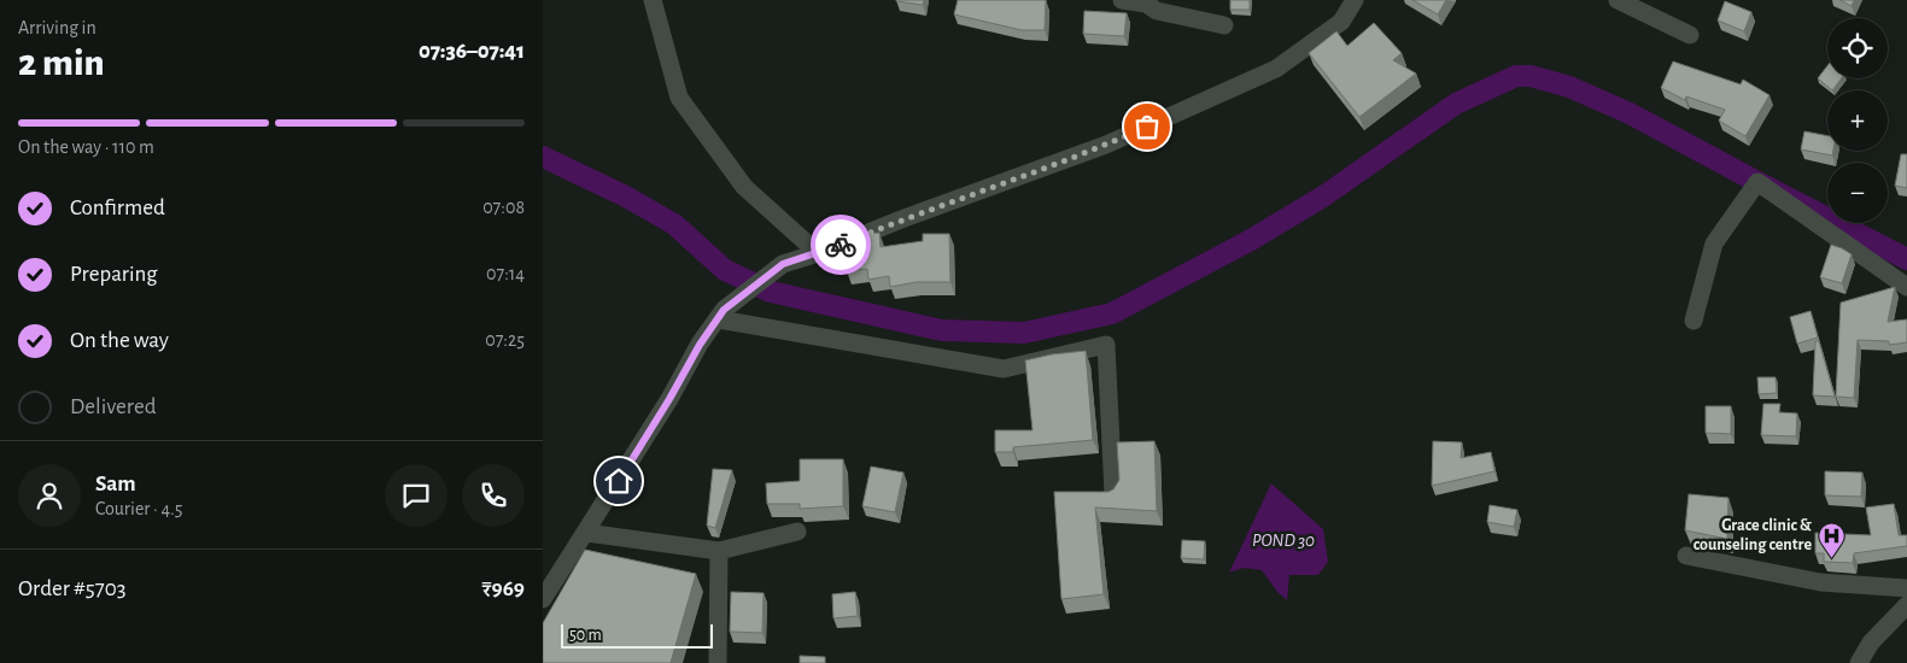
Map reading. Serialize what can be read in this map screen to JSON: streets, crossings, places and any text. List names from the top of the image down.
{
  "water": ["POND 30"],
  "places": {
    "hospital": ["Grace clinic & counseling centre"]
  },
  "scale_bar": "50 m",
  "page": {
    "heading": ["2 min", "Arriving in", "07:36–07:41"],
    "panel": [
      "Sam",
      "Courier · 4.5",
      "Order #5703",
      "₹969"
    ],
    "map_buttons": ["+", "−"],
    "bar": "On the way · 110 m",
    "list": [
      ["Confirmed", "07:08"],
      ["Preparing", "07:14"],
      ["On the way", "07:25"],
      "Delivered"
    ],
    "scale": "50 m"
  }
}
